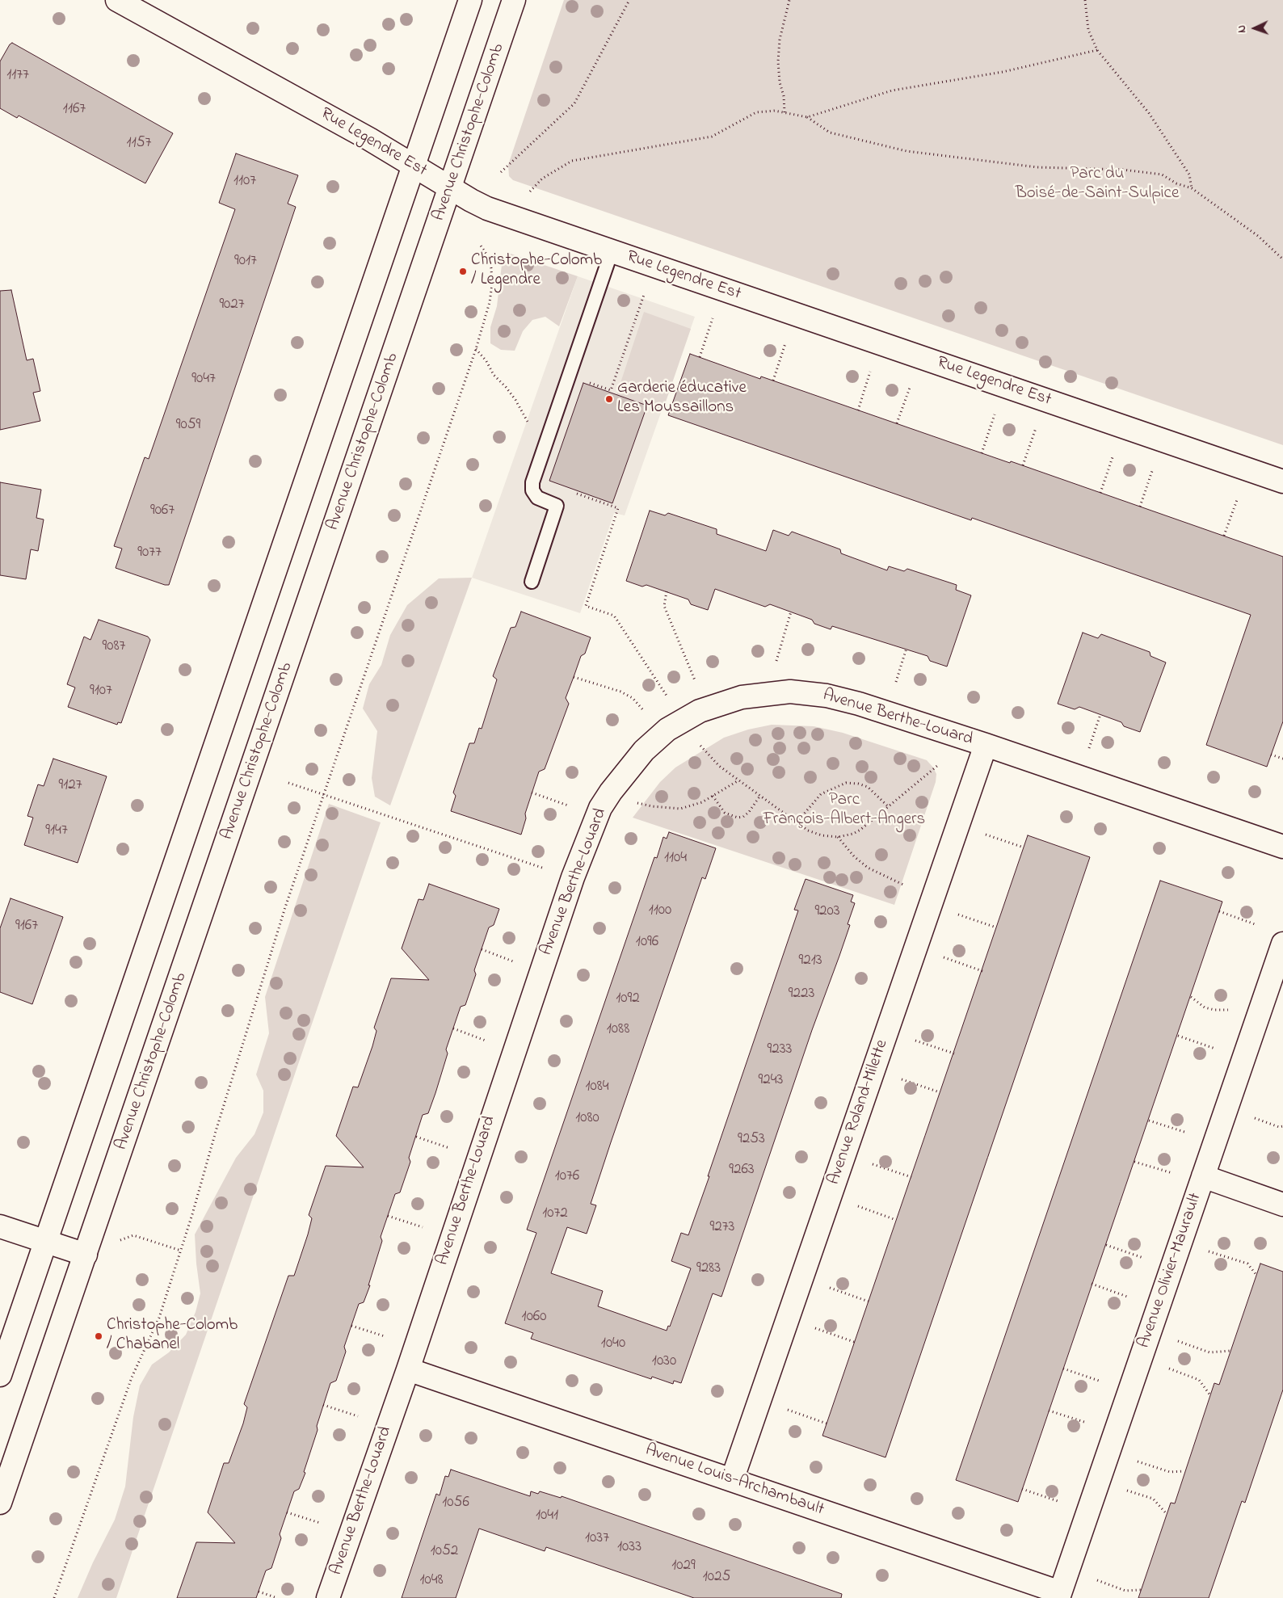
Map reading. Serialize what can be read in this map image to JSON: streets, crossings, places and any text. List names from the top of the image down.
{
  "streets": {
    "street": [
      "Avenue Christophe-Colomb",
      "Rue Legendre Est",
      "Avenue Berthe-Louard",
      "Avenue Roland-Milette",
      "Avenue Olivier-Maurault",
      "Avenue Louis-Archambault"
    ]
  },
  "crossings": [
    ["Avenue Christophe-Colomb", "Rue Legendre Est"],
    ["Avenue Berthe-Louard", "Avenue Roland-Milette"],
    ["Avenue Berthe-Louard", "Avenue Louis-Archambault"],
    ["Avenue Roland-Milette", "Avenue Louis-Archambault"],
    ["Avenue Olivier-Maurault", "Avenue Louis-Archambault"]
  ],
  "parks": ["Parc du Boisé-de-Saint-Sulpice", "Parc François-Albert-Angers"],
  "places": ["Christophe-Colomb / Legendre", "Garderie éducative Les Moussaillons", "Christophe-Colomb / Chabanel"],
  "house_numbers": [
    "1177",
    "1167",
    "1157",
    "1107",
    "9017",
    "9027",
    "9047",
    "9059",
    "9067",
    "9077",
    "9087",
    "9107",
    "9127",
    "9147",
    "1104",
    "1100",
    "9203",
    "9167",
    "1096",
    "9213",
    "9223",
    "1092",
    "1088",
    "9233",
    "9243",
    "1084",
    "1080",
    "9253",
    "9263",
    "1076",
    "1072",
    "9273",
    "9283",
    "1060",
    "1040",
    "1030",
    "1056",
    "1041",
    "1037",
    "1033",
    "1052",
    "1029",
    "1025",
    "1048"
  ],
  "north": "left"
}
